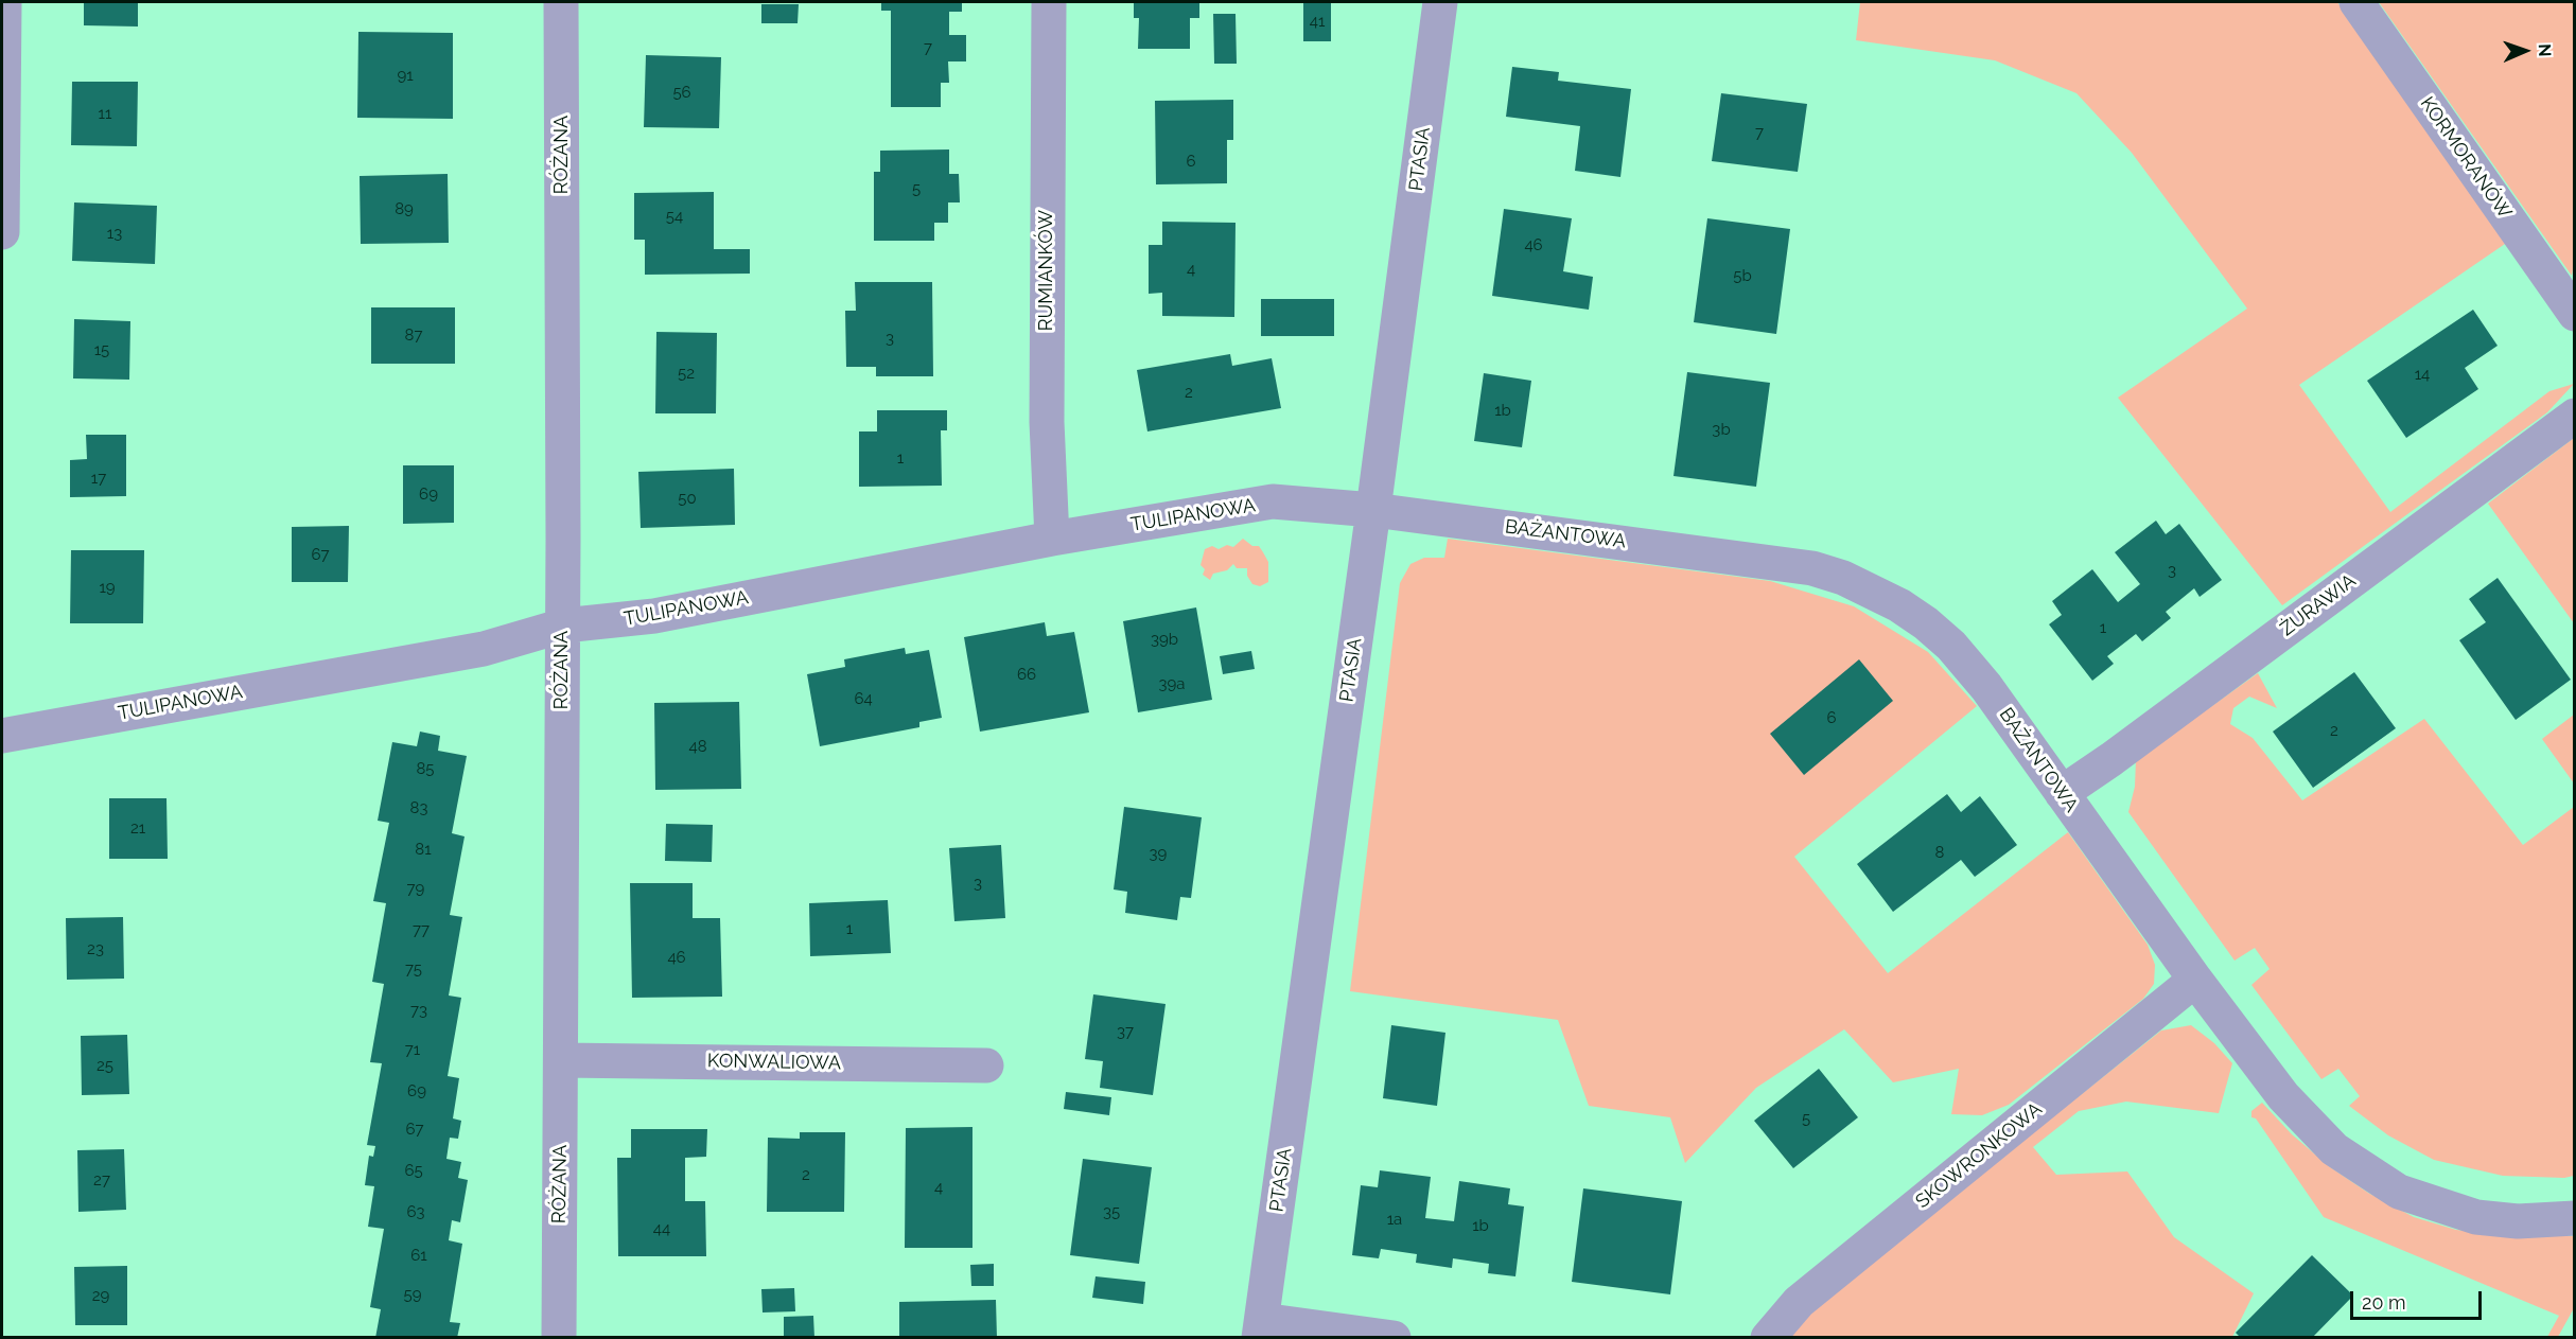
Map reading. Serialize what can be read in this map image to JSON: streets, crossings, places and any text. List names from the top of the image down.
{
  "streets": {
    "street": [
      "RÓŻANA",
      "KORMORANÓW",
      "PTASIA",
      "RUMIANKÓW",
      "TULIPANOWA",
      "BAŻANTOWA",
      "ŻURAWIA",
      "KONWALIOWA",
      "SKOWRONKOWA"
    ]
  },
  "crossings": [
    ["RÓŻANA", "TULIPANOWA"],
    ["RÓŻANA", "KONWALIOWA"],
    ["PTASIA", "TULIPANOWA"],
    ["PTASIA", "BAŻANTOWA"],
    ["RUMIANKÓW", "TULIPANOWA"],
    ["TULIPANOWA", "BAŻANTOWA"],
    ["BAŻANTOWA", "ŻURAWIA"],
    ["BAŻANTOWA", "SKOWRONKOWA"]
  ],
  "house_numbers": [
    "41",
    "7",
    "91",
    "56",
    "11",
    "7",
    "6",
    "5",
    "89",
    "54",
    "13",
    "46",
    "4",
    "5b",
    "87",
    "3",
    "15",
    "52",
    "14",
    "2",
    "1b",
    "3b",
    "1",
    "17",
    "69",
    "50",
    "67",
    "3",
    "19",
    "1",
    "39b",
    "66",
    "39a",
    "64",
    "6",
    "2",
    "48",
    "85",
    "83",
    "21",
    "81",
    "8",
    "39",
    "3",
    "79",
    "1",
    "77",
    "23",
    "46",
    "75",
    "73",
    "37",
    "71",
    "25",
    "69",
    "5",
    "67",
    "65",
    "2",
    "27",
    "4",
    "63",
    "35",
    "1a",
    "1b",
    "44",
    "61",
    "59",
    "29"
  ],
  "scale_bar": "20 m",
  "north": "right"
}
